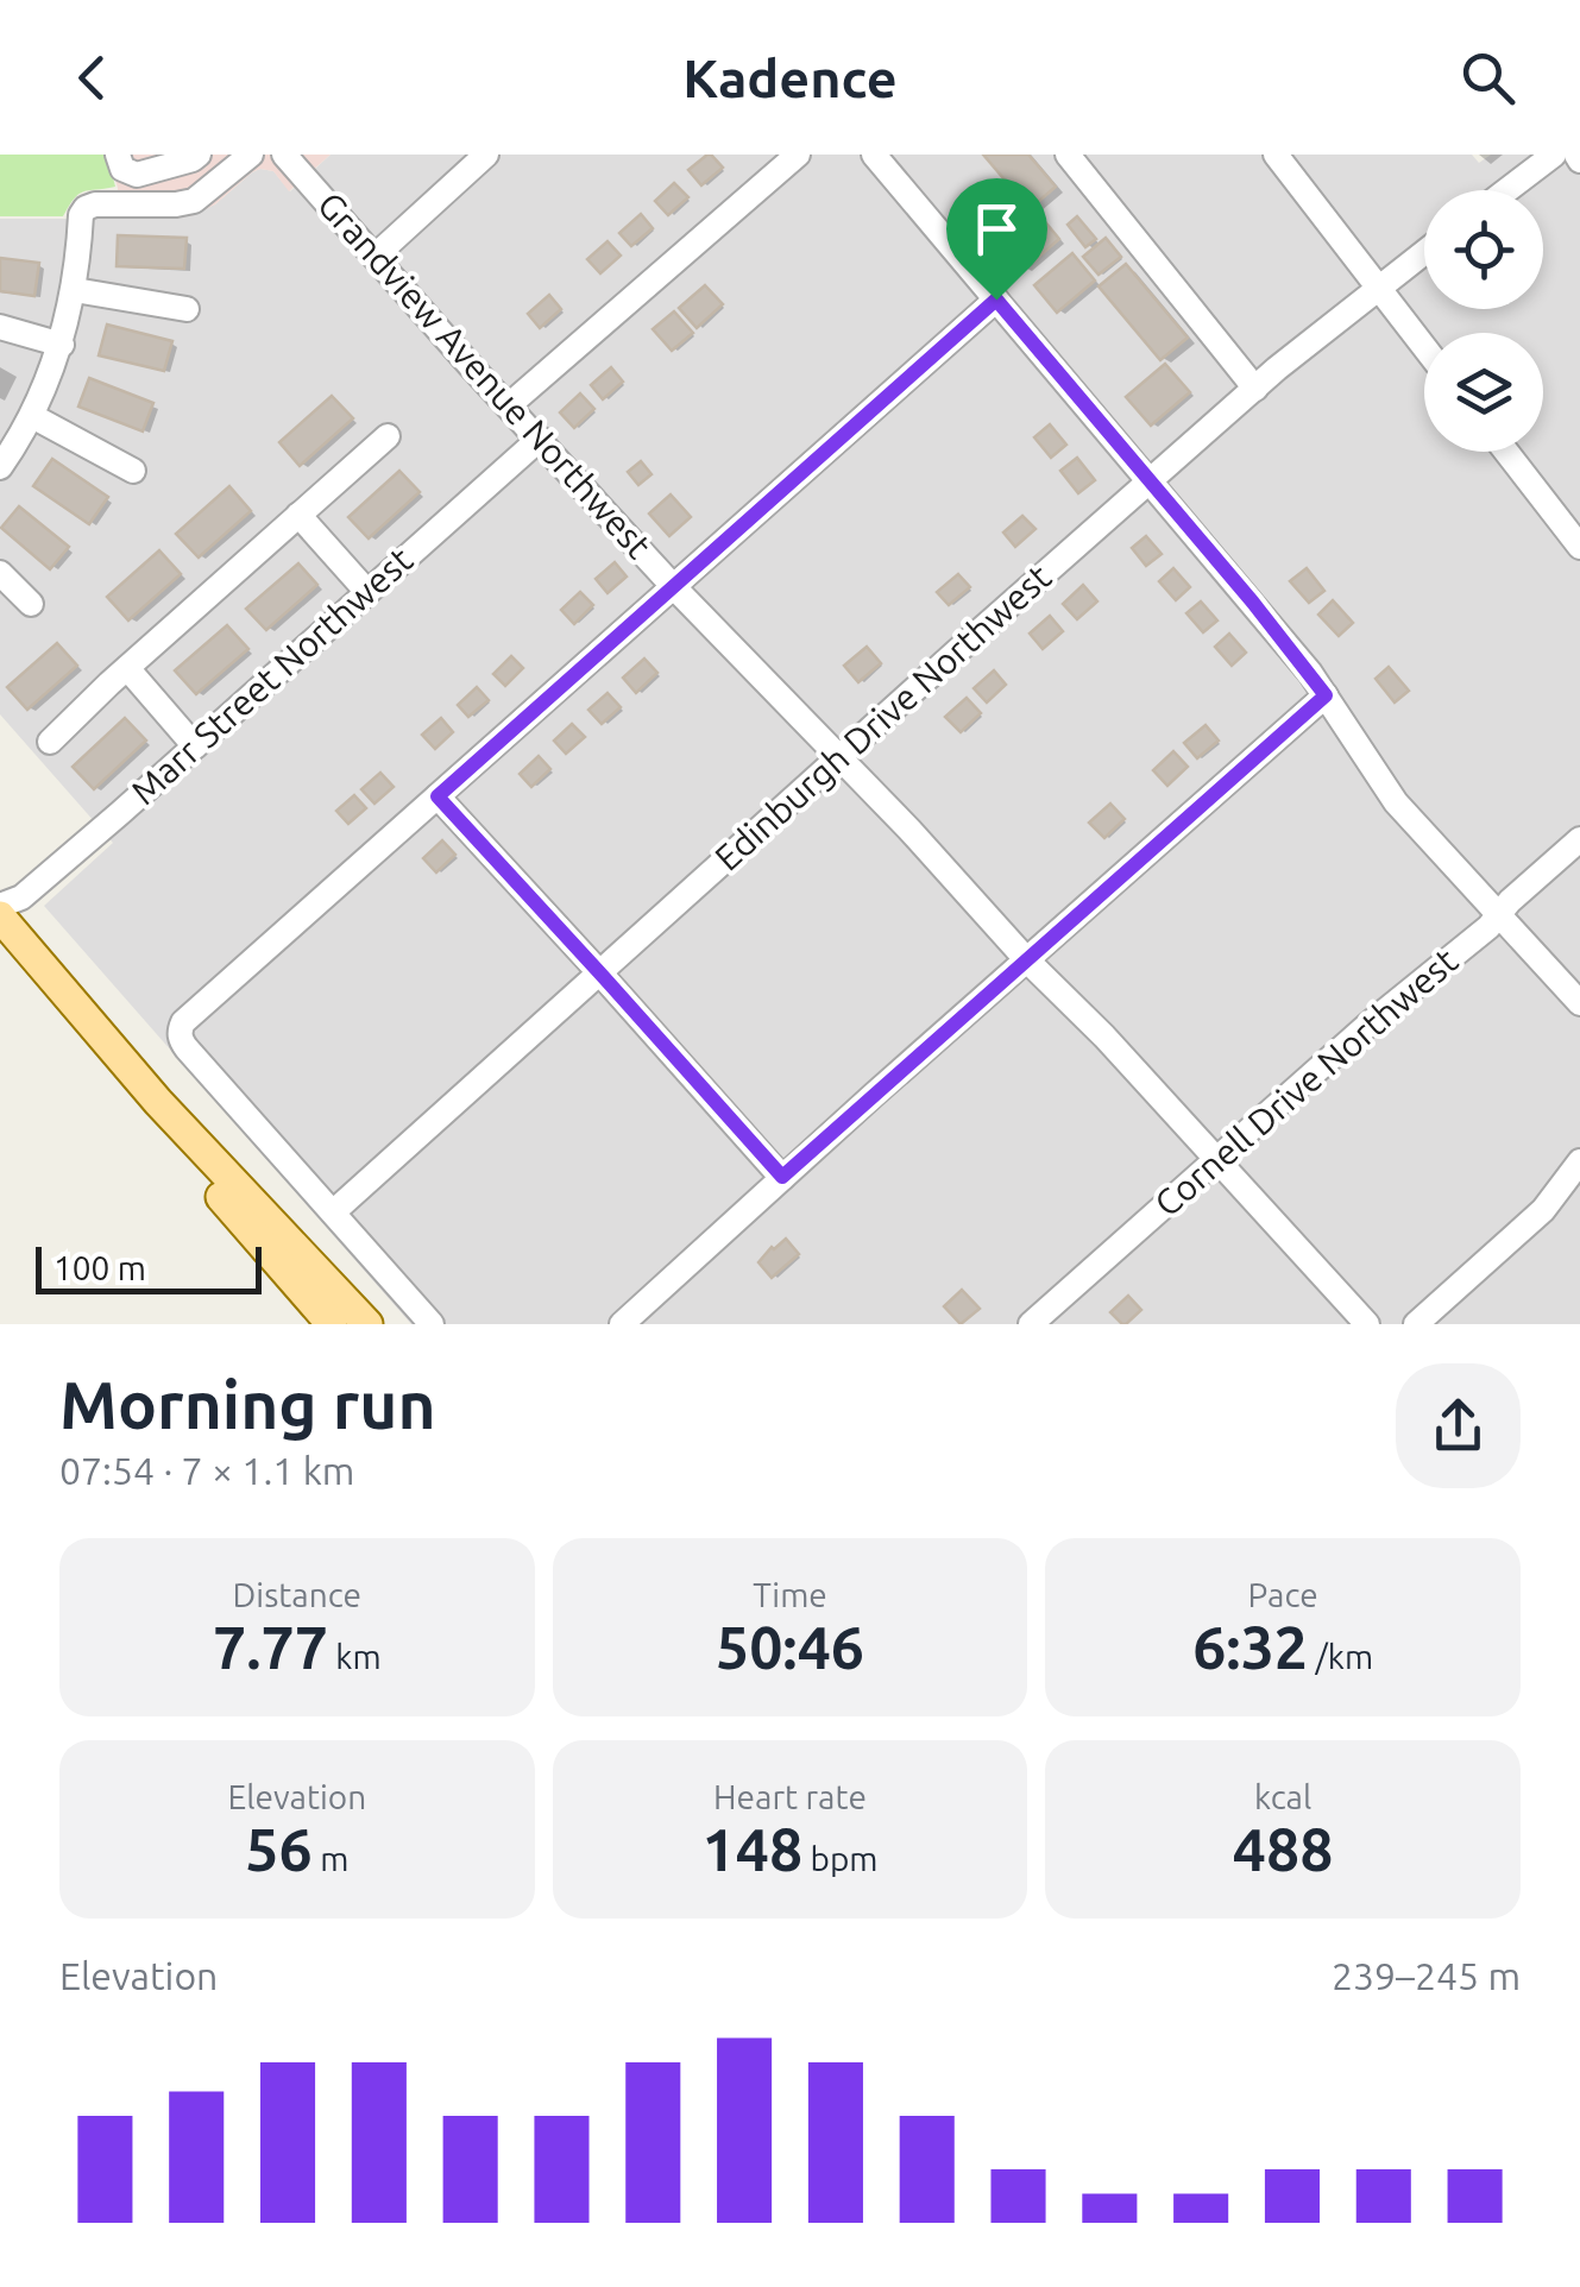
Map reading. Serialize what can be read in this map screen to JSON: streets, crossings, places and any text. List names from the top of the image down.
{
  "streets": {
    "street": [
      "Grandview Avenue Northwest",
      "Marr Street Northwest",
      "Edinburgh Drive Northwest",
      "Cornell Drive Northwest"
    ]
  },
  "crossings": [
    ["Grandview Avenue Northwest", "Marr Street Northwest"],
    ["Grandview Avenue Northwest", "Edinburgh Drive Northwest"],
    ["Grandview Avenue Northwest", "Cornell Drive Northwest"]
  ],
  "scale_bar": "100 m",
  "page": {
    "header": "Kadence",
    "scale": "100 m",
    "heading": ["Morning run", "07:54 · 7 × 1.1 km"],
    "stats": [
      ["Distance", "7.77 km"],
      ["Time", "50:46"],
      ["Pace", "6:32 /km"],
      ["Elevation", "56 m"],
      ["Heart rate", "148 bpm"],
      ["kcal", "488"]
    ],
    "chart": ["Elevation", "239–245 m"]
  }
}
